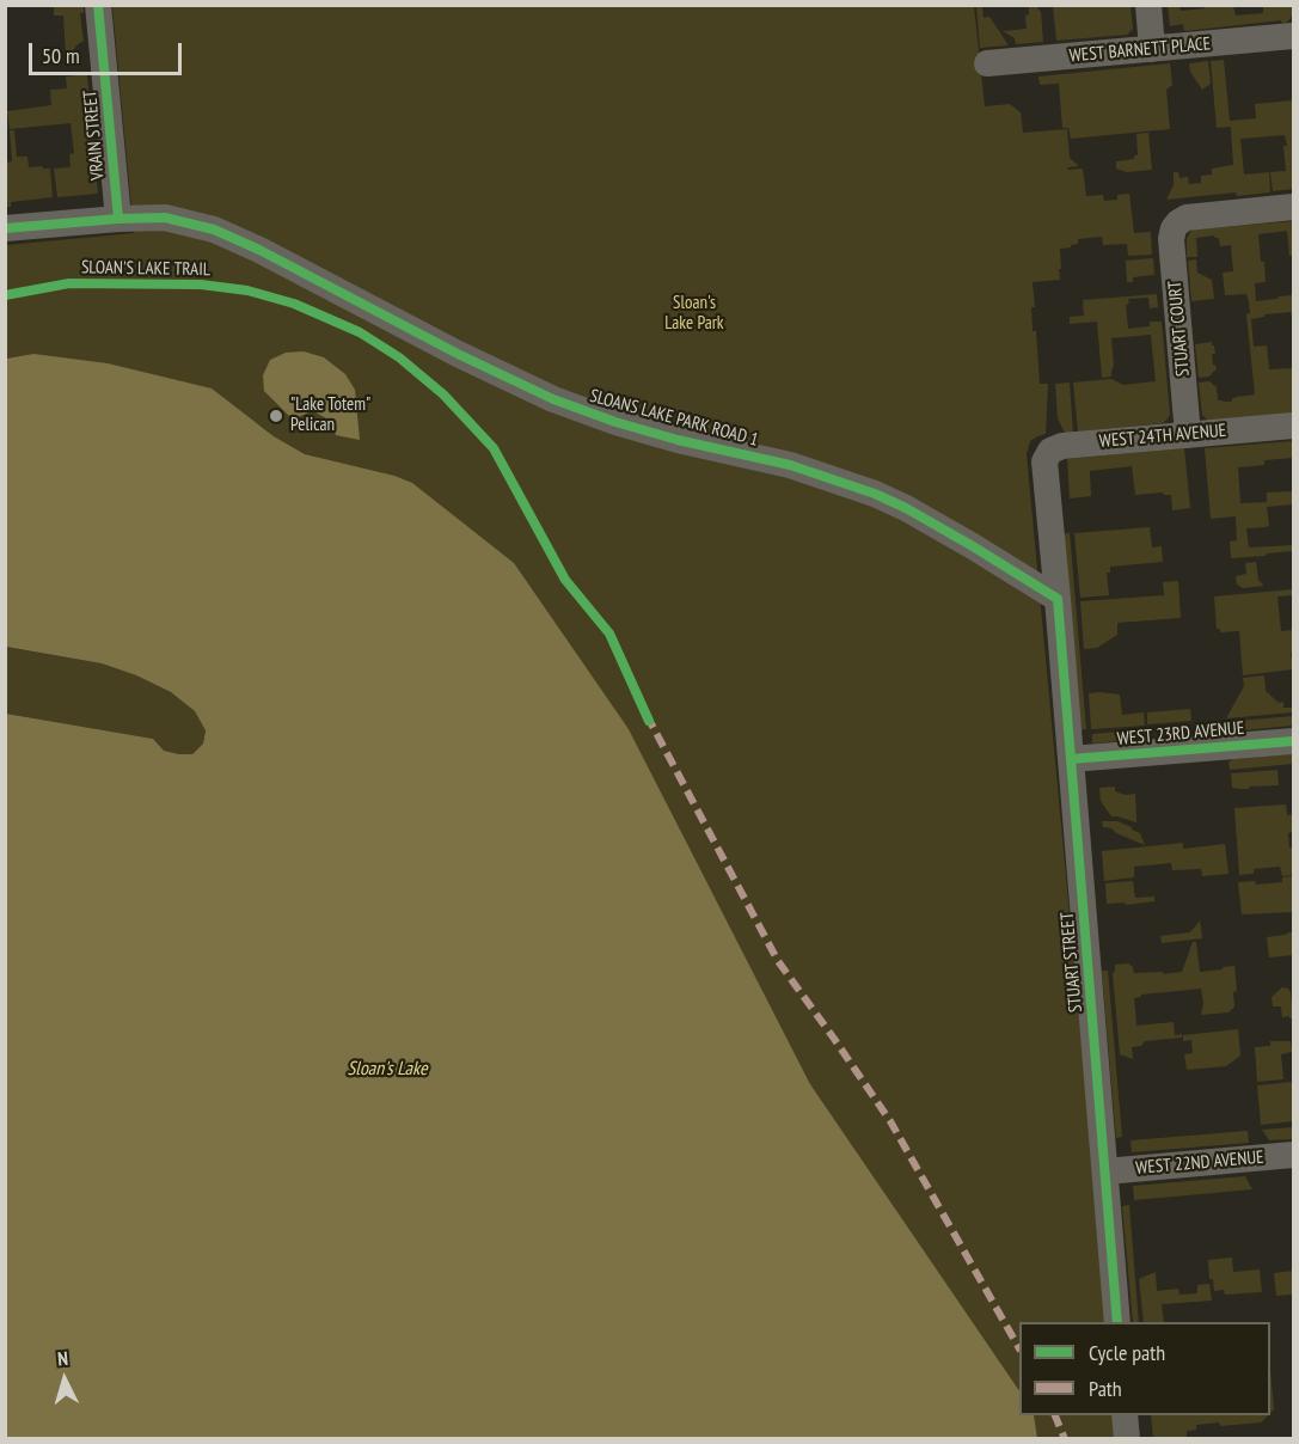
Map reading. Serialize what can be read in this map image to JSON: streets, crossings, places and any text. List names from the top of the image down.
{
  "streets": {
    "street": [
      "WEST BARNETT PLACE",
      "VRAIN STREET",
      "STUART COURT",
      "SLOANS LAKE PARK ROAD 1",
      "WEST 24TH AVENUE",
      "WEST 23RD AVENUE",
      "STUART STREET",
      "WEST 22ND AVENUE"
    ],
    "cycle path": ["SLOAN'S LAKE TRAIL"]
  },
  "crossings": [
    ["VRAIN STREET", "SLOANS LAKE PARK ROAD 1"],
    ["STUART COURT", "WEST 24TH AVENUE"],
    ["SLOANS LAKE PARK ROAD 1", "STUART STREET"],
    ["WEST 24TH AVENUE", "STUART STREET"],
    ["WEST 23RD AVENUE", "STUART STREET"],
    ["STUART STREET", "WEST 22ND AVENUE"]
  ],
  "water": ["Sloan's Lake"],
  "parks": ["Sloan's Lake Park"],
  "places": ["\"Lake Totem\" Pelican"],
  "legend": ["Cycle path", "Path"],
  "scale_bar": "50 m",
  "north": "top"
}
